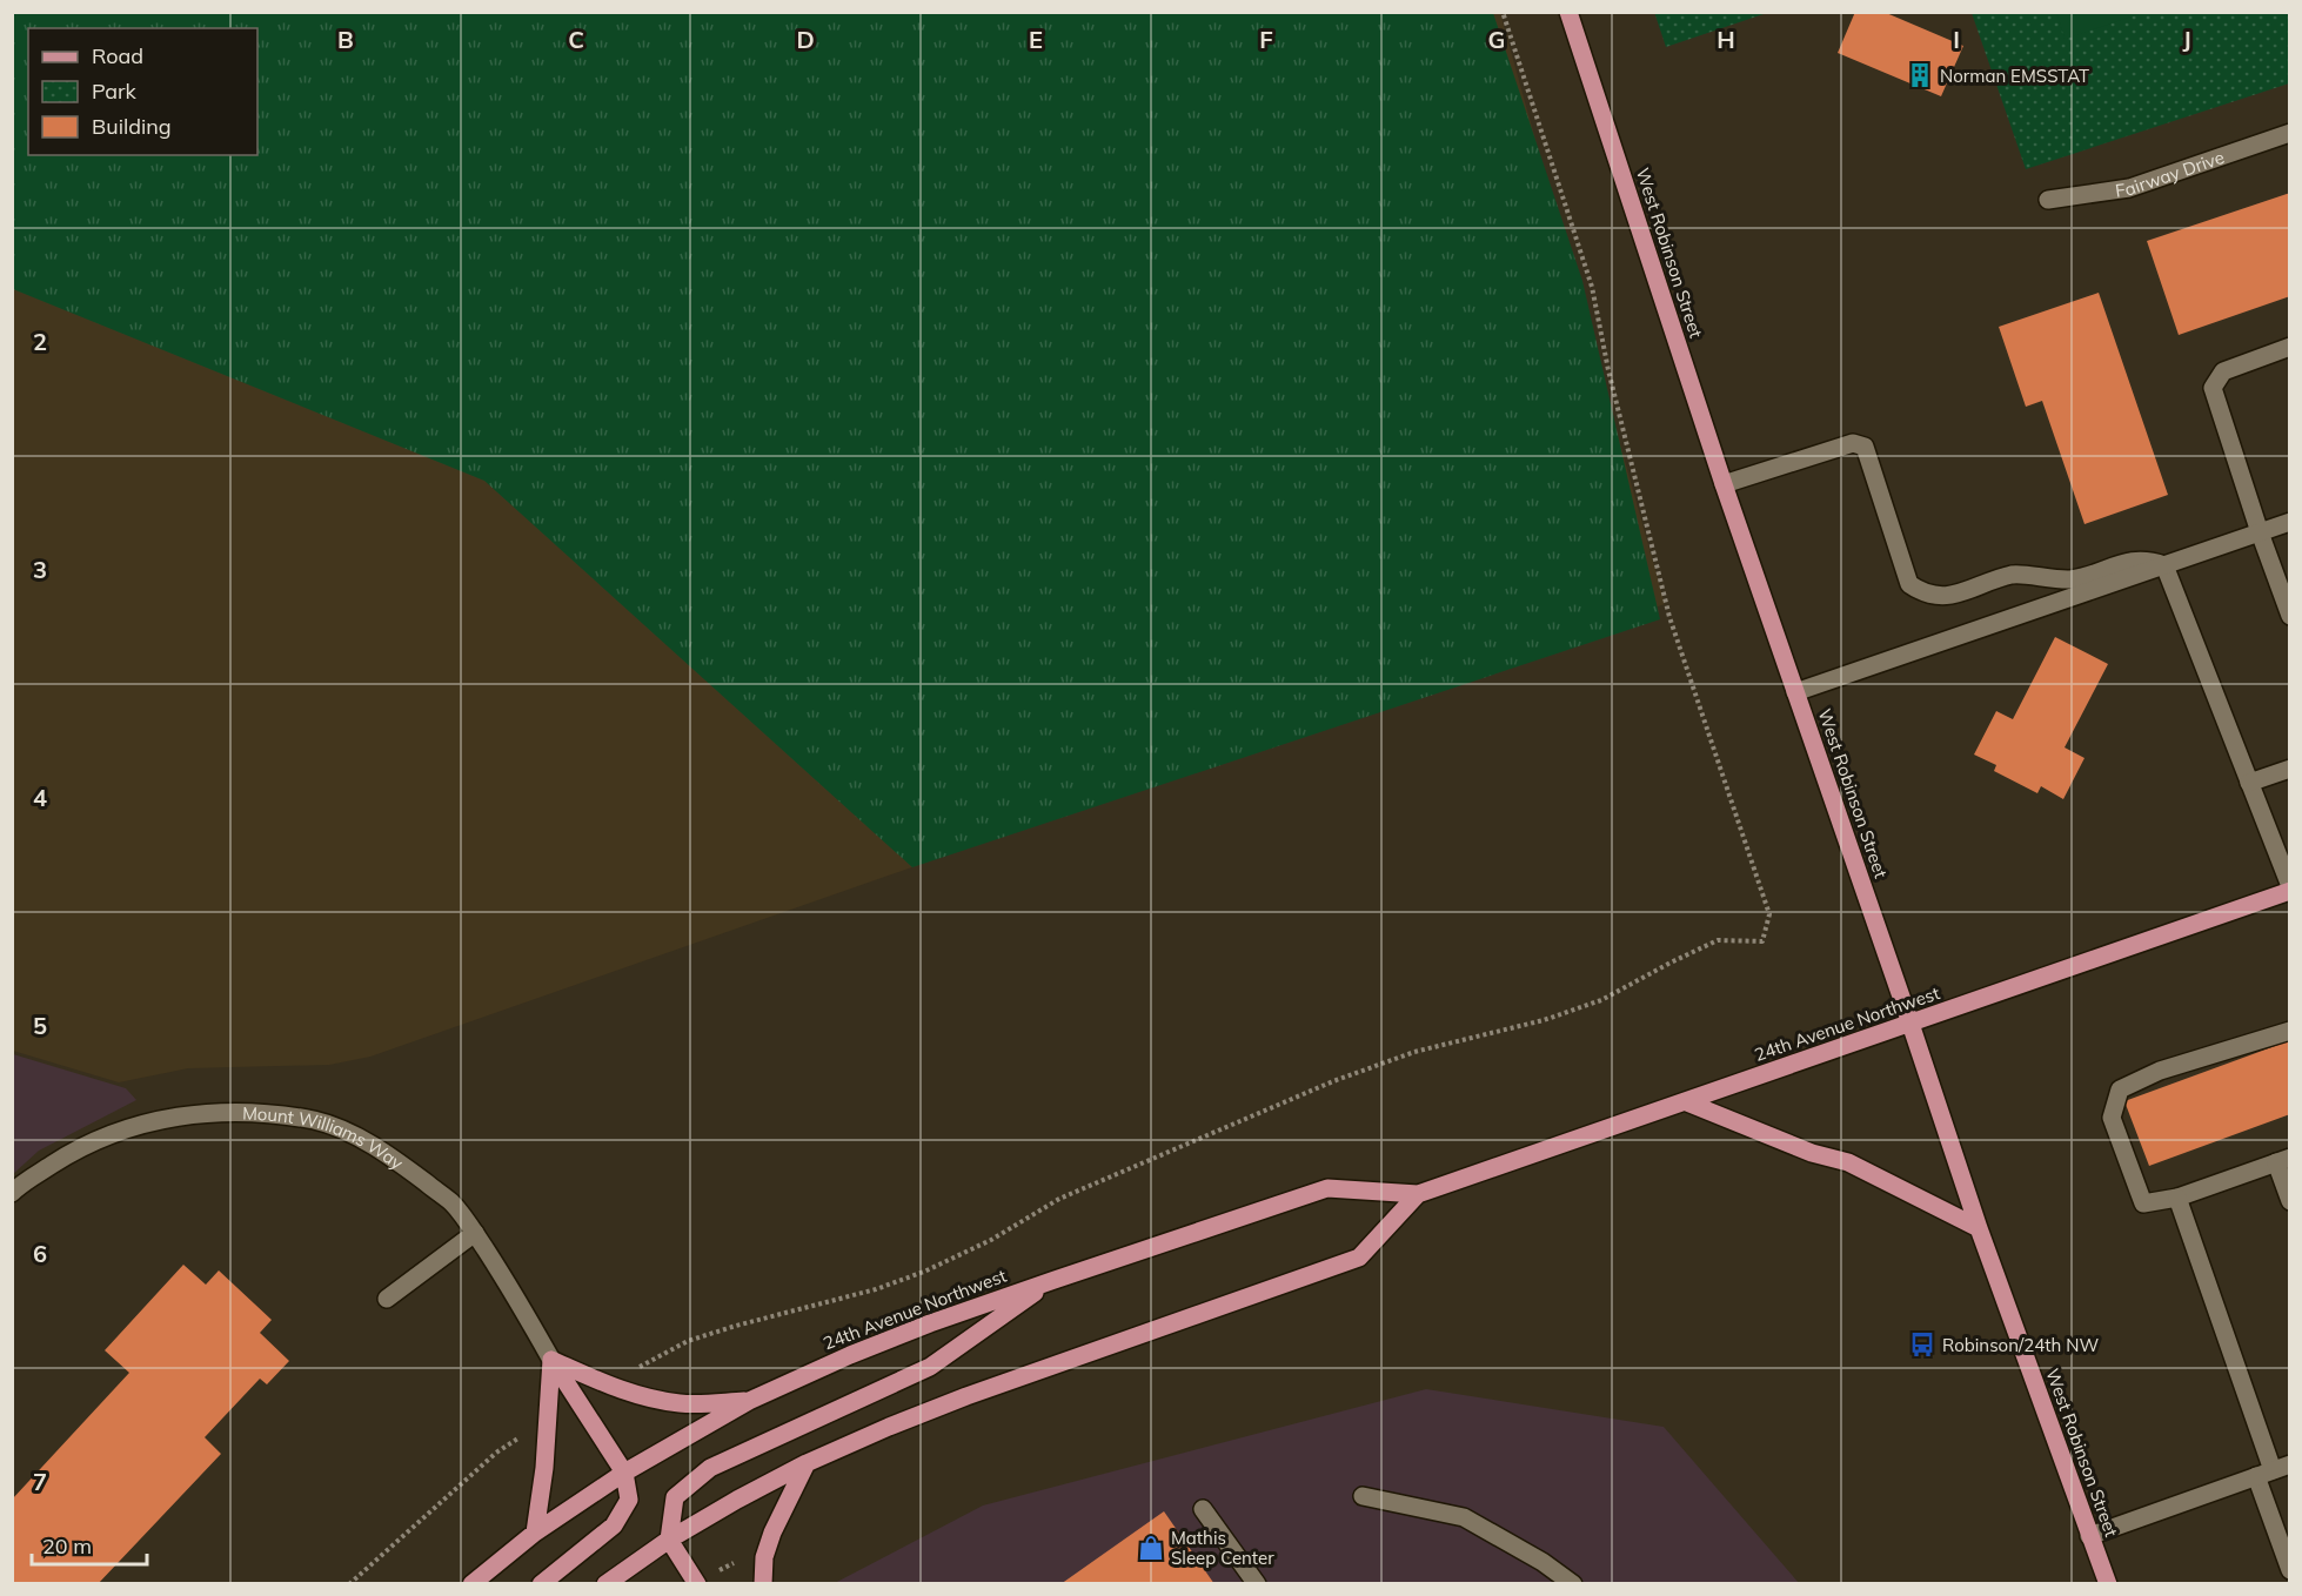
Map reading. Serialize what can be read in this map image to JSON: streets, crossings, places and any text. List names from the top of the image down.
{
  "streets": {
    "main road": ["West Robinson Street", "24th Avenue Northwest"],
    "street": ["Fairway Drive", "Mount Williams Way"]
  },
  "crossings": [
    ["West Robinson Street", "24th Avenue Northwest"]
  ],
  "places": {
    "building": ["Norman EMSSTAT"],
    "bus stop": ["Robinson/24th NW"],
    "shop": ["Mathis Sleep Center"]
  },
  "legend": ["Road", "Park", "Building"],
  "scale_bar": "20 m",
  "grid": {
    "columns": [
      "B",
      "C",
      "D",
      "E",
      "F",
      "G",
      "H",
      "I",
      "J"
    ],
    "rows": [
      "2",
      "3",
      "4",
      "5",
      "6",
      "7"
    ]
  }
}
